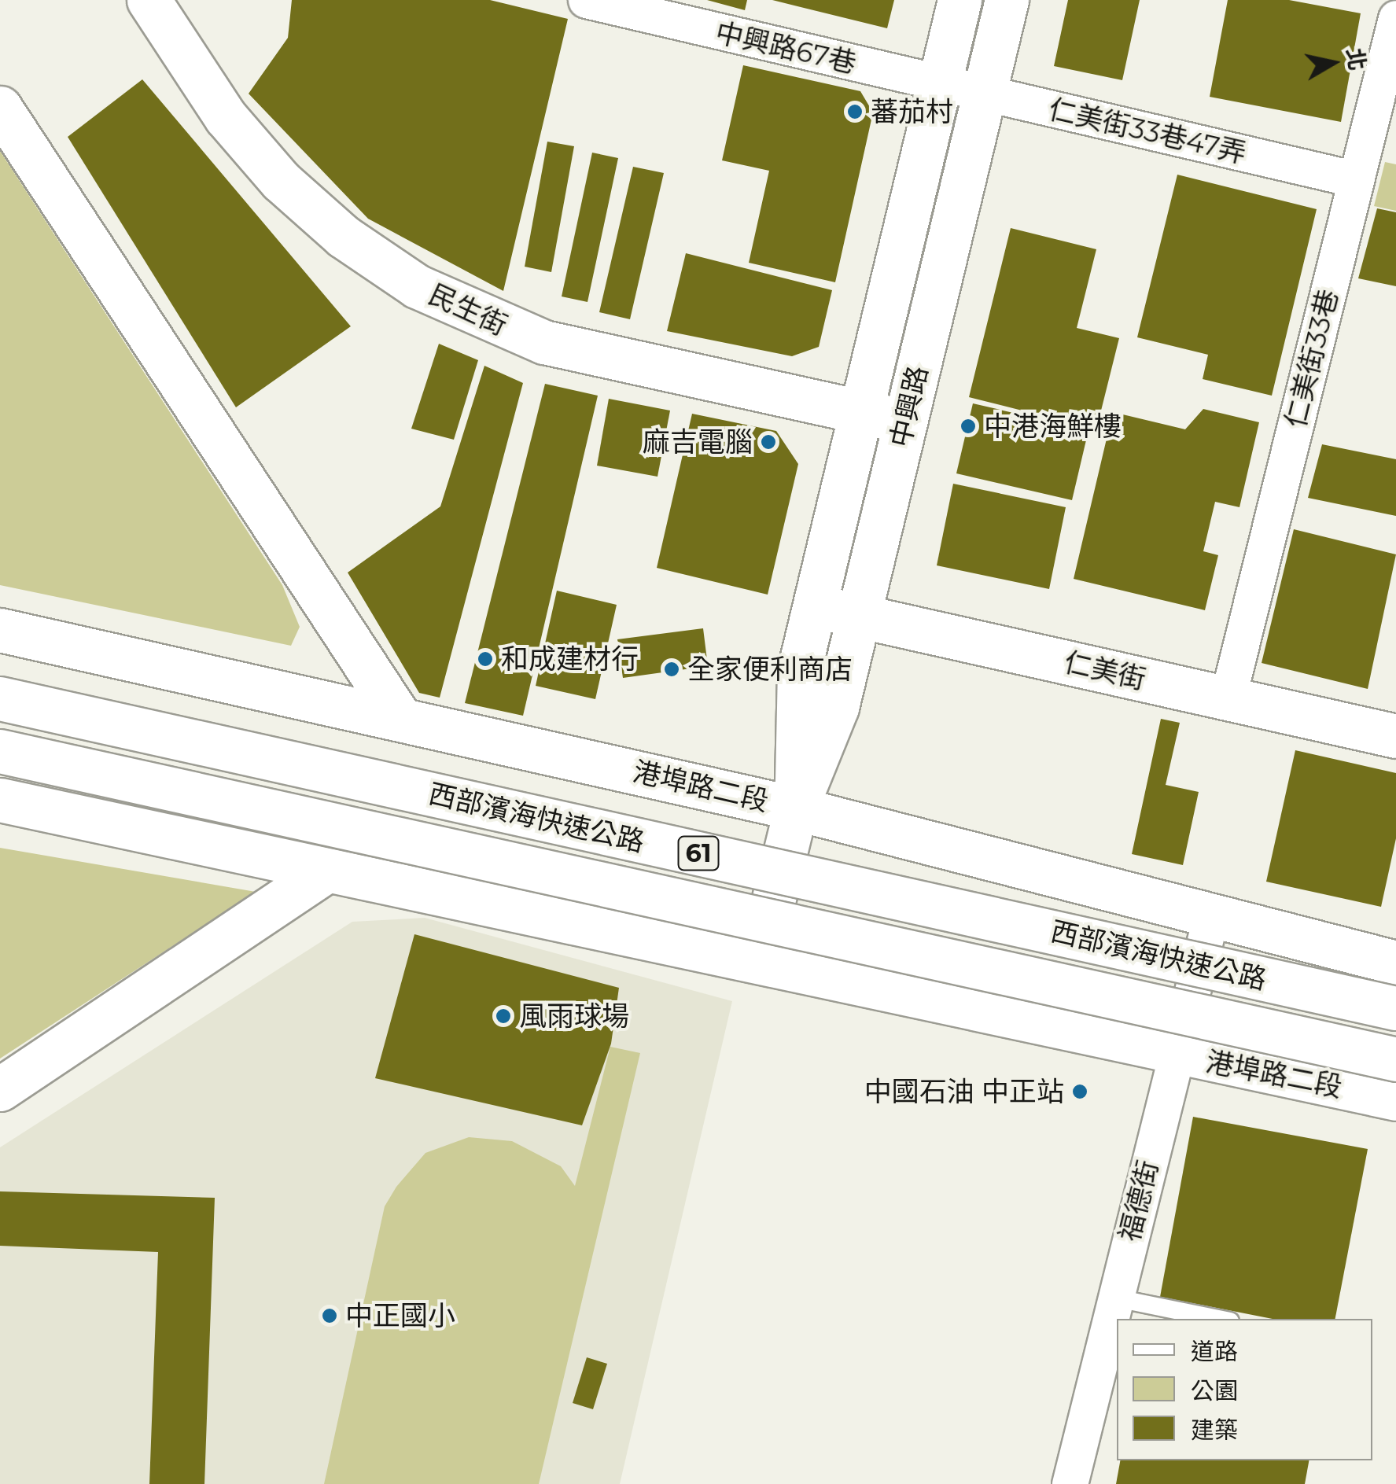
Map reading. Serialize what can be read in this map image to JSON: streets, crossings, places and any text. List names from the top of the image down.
{
  "streets": {
    "main road": [
      "民生街",
      "中興路",
      "仁美街",
      "港埠路二段",
      "西部濱海快速公路",
      "61"
    ],
    "street": [
      "中興路67巷",
      "仁美街33巷47弄",
      "仁美街33巷",
      "福德街"
    ]
  },
  "crossings": [
    ["中興路67巷", "仁美街33巷47弄"],
    ["中興路67巷", "中興路"],
    ["仁美街33巷47弄", "仁美街33巷"],
    ["仁美街33巷47弄", "中興路"],
    ["民生街", "中興路"],
    ["仁美街33巷", "仁美街"],
    ["中興路", "仁美街"],
    ["中興路", "港埠路二段"],
    ["港埠路二段", "福德街"]
  ],
  "places": [
    "蕃茄村",
    "中港海鮮樓",
    "麻吉電腦",
    "和成建材行",
    "全家便利商店",
    "風雨球場",
    "中國石油 中正站",
    "中正國小"
  ],
  "legend": ["道路", "公園", "建築"],
  "north": "right"
}
